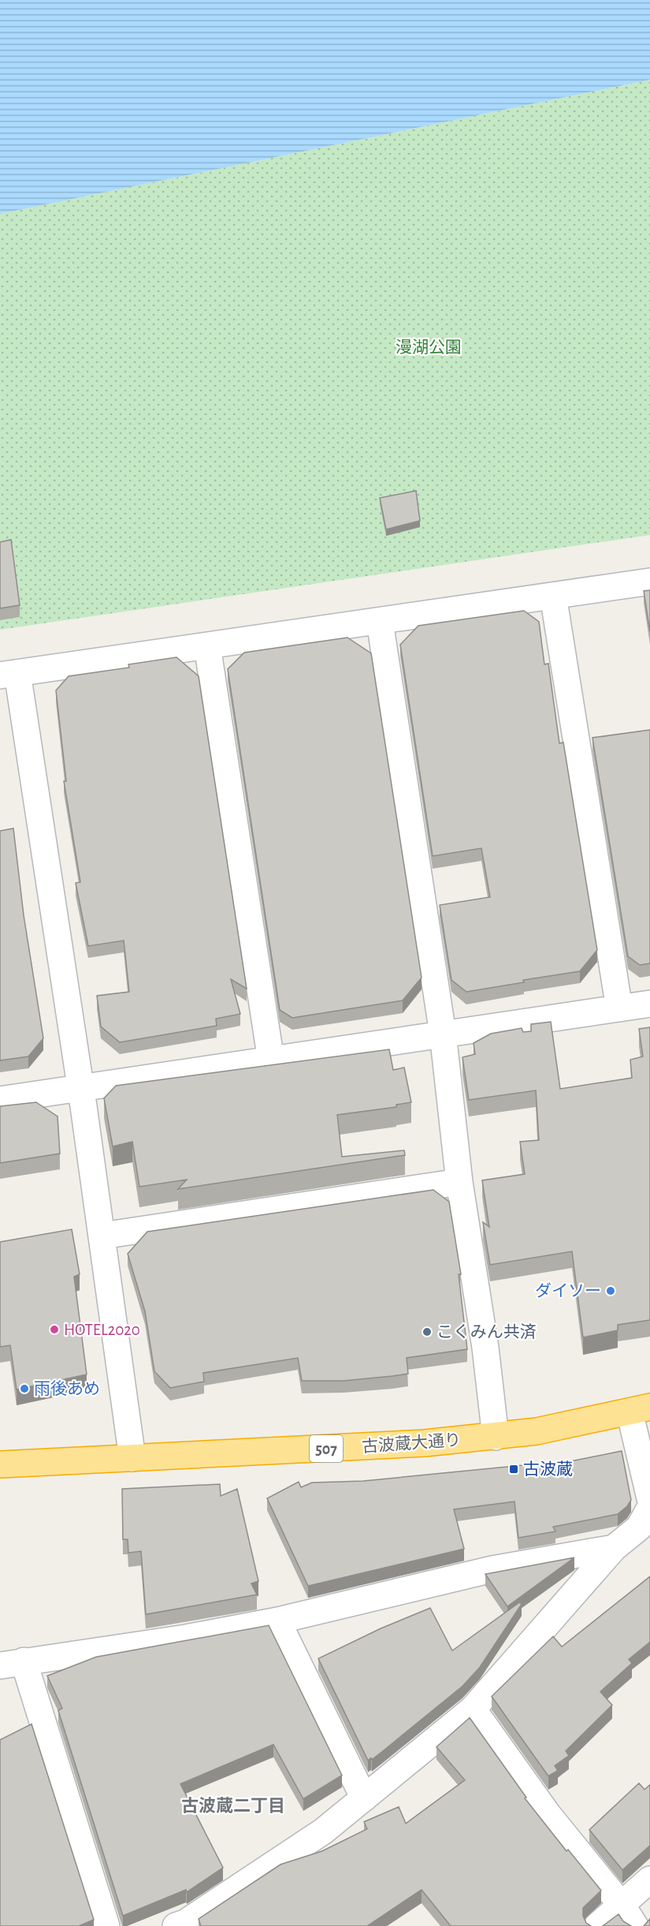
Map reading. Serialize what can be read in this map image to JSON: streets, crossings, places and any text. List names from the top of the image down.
{
  "streets": {
    "highway": ["古波蔵大通り", "507"]
  },
  "districts": ["古波蔵二丁目"],
  "parks": ["漫湖公園"],
  "places": {
    "other": [
      "ダイソー",
      "HOTEL2020",
      "こくみん共済",
      "雨後あめ"
    ],
    "transit": ["古波蔵"]
  }
}
